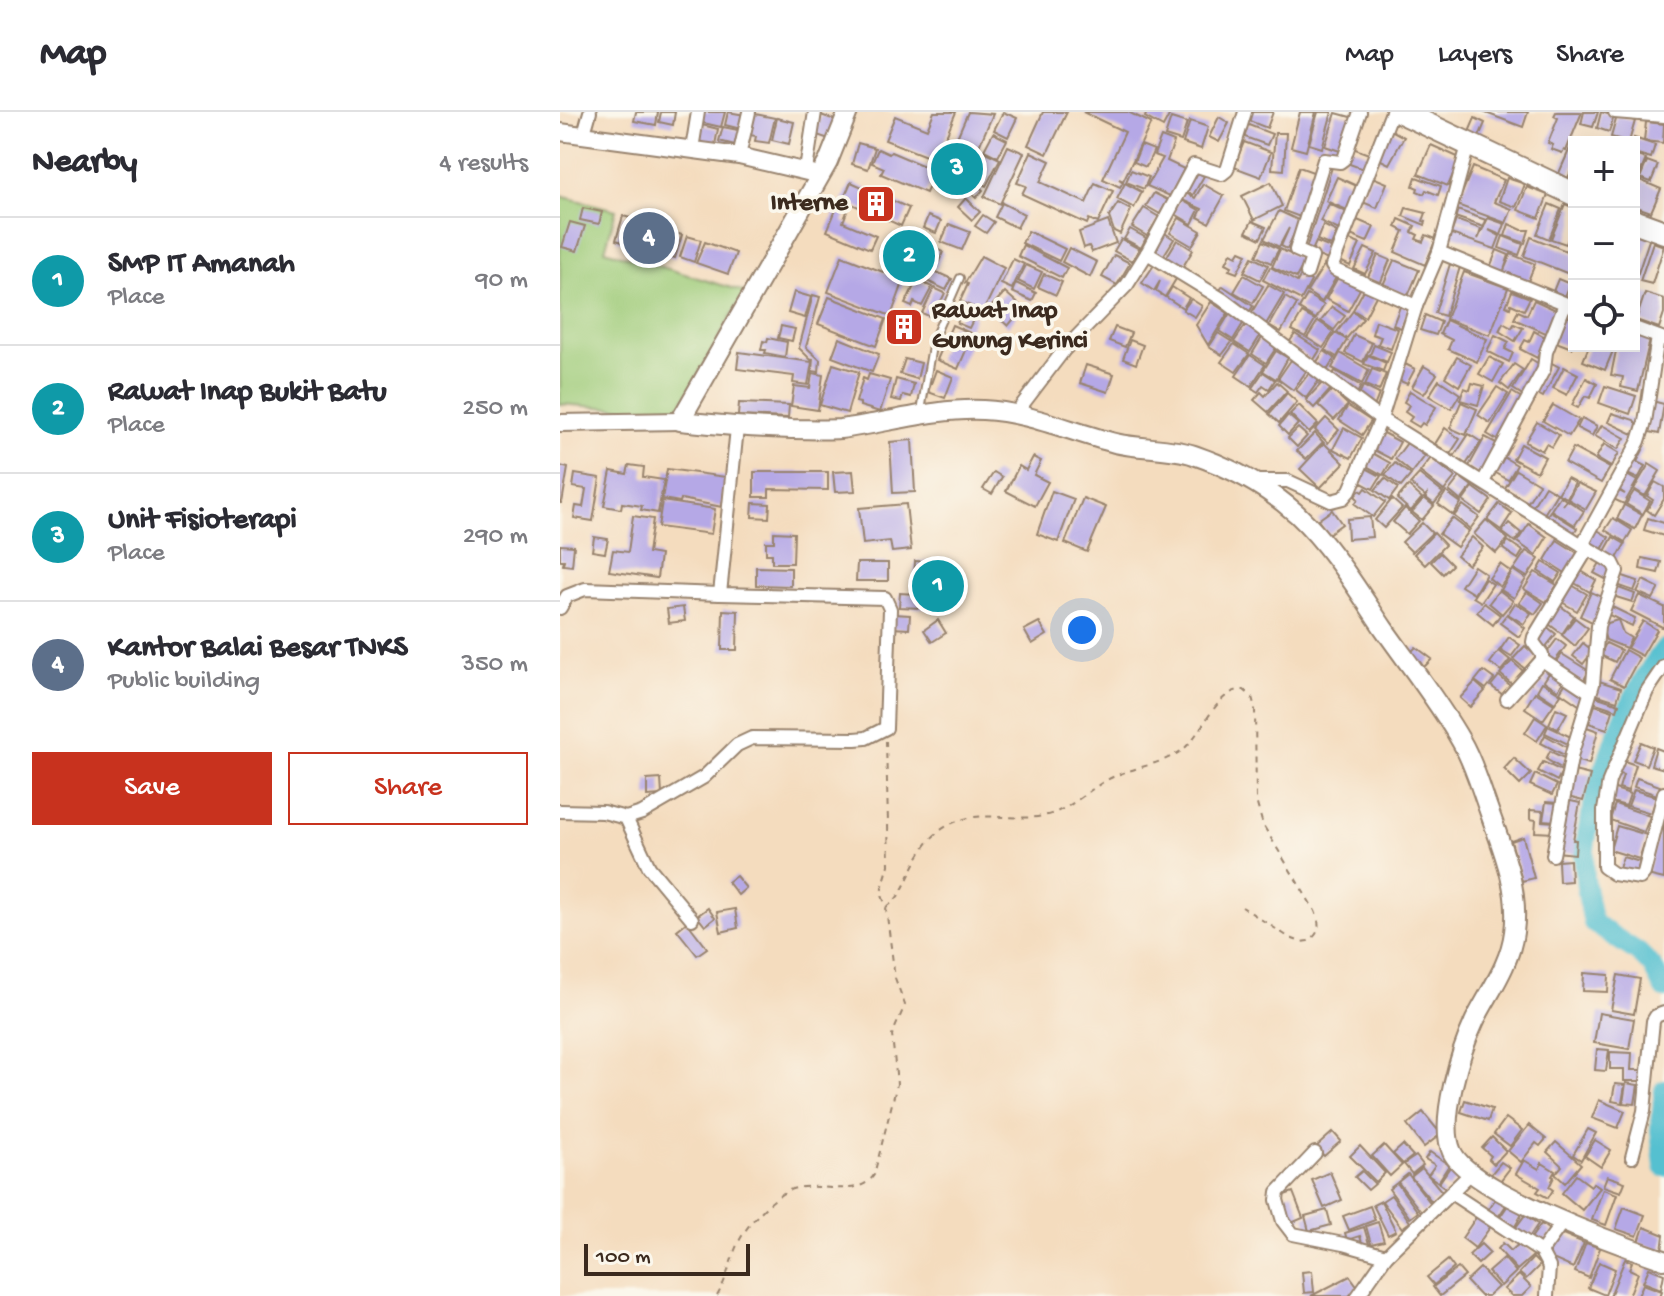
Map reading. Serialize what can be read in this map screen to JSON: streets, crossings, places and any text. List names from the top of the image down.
{
  "places": {
    "building": ["Interne", "Rawat Inap Gunung Kerinci"]
  },
  "scale_bar": "100 m",
  "page": {
    "header": "Map",
    "nav": ["Map", "Layers", "Share"],
    "heading": ["Nearby", "4 results"],
    "map_buttons": ["+", "−"],
    "pins": [
      "3",
      "4",
      "2",
      "1"
    ],
    "list": [
      {
        "mark": "1",
        "name": "SMP IT Amanah",
        "note": "Place",
        "value": "90 m"
      },
      {
        "mark": "2",
        "name": "Rawat Inap Bukit Batu",
        "note": "Place",
        "value": "250 m"
      },
      {
        "mark": "3",
        "name": "Unit Fisioterapi",
        "note": "Place",
        "value": "290 m"
      },
      {
        "mark": "4",
        "name": "Kantor Balai Besar TNKS",
        "note": "Public building",
        "value": "350 m"
      }
    ],
    "buttons": ["Save", "Share"],
    "scale": "100 m"
  }
}
